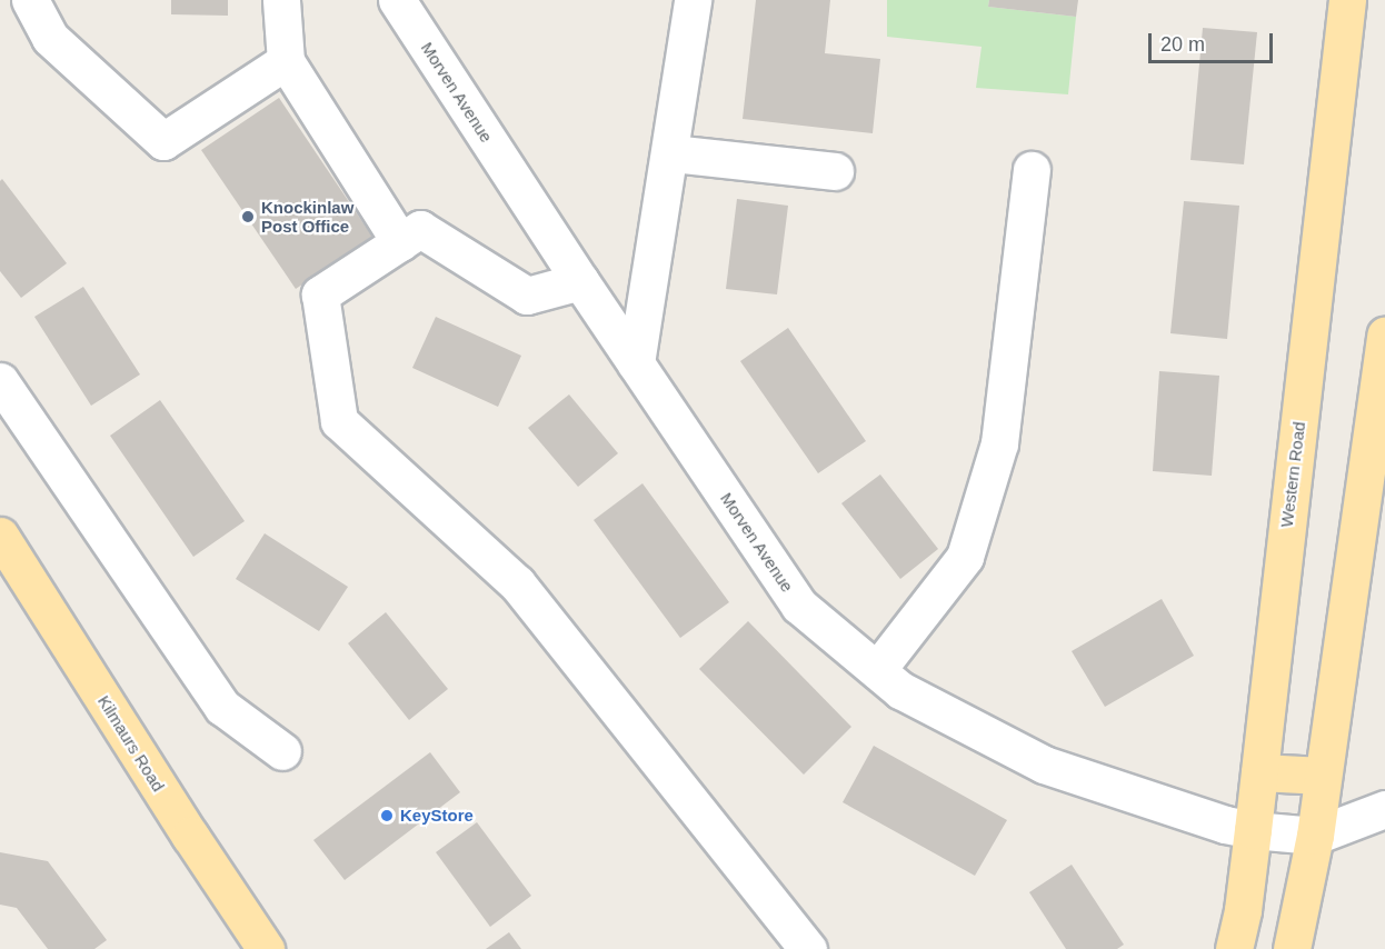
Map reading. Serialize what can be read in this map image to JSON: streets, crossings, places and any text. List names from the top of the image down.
{
  "streets": {
    "main road": ["Western Road", "Kilmaurs Road"],
    "street": ["Morven Avenue"]
  },
  "crossings": [
    ["Morven Avenue", "Western Road"]
  ],
  "places": ["Knockinlaw Post Office", "KeyStore"],
  "scale_bar": "20 m"
}
